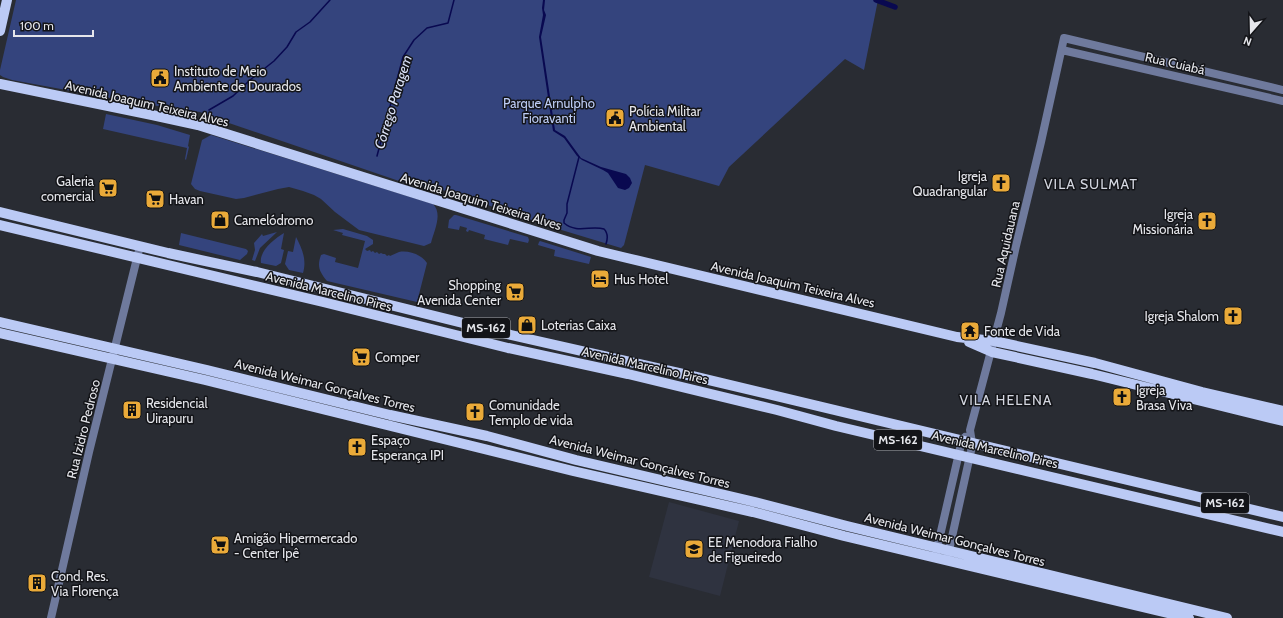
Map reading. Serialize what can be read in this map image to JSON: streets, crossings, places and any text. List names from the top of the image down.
{
  "streets": {
    "main road": [
      "Avenida Joaquim Teixeira Alves",
      "Avenida Marcelino Pires",
      "MS-162",
      "Avenida Weimar Gonçalves Torres"
    ],
    "street": ["Rua Cuiabá", "Rua Aquidauana", "Rua Izidro Pedroso"]
  },
  "crossings": [
    ["Rua Cuiabá", "Rua Aquidauana"],
    ["Avenida Joaquim Teixeira Alves", "Rua Aquidauana"],
    ["Rua Aquidauana", "Avenida Marcelino Pires"],
    ["Rua Aquidauana", "Avenida Weimar Gonçalves Torres"],
    ["Avenida Marcelino Pires", "Rua Izidro Pedroso"],
    ["Avenida Weimar Gonçalves Torres", "Rua Izidro Pedroso"]
  ],
  "districts": ["VILA SULMAT", "VILA HELENA"],
  "water": ["Córrego Paragem"],
  "parks": ["Parque Arnulpho Fioravanti"],
  "places": {
    "public building": ["Instituto de Meio Ambiente de Dourados", "Polícia Militar Ambiental"],
    "church": [
      "Igreja Quadrangular",
      "Igreja Missionária",
      "Igreja Shalom",
      "Igreja Brasa Viva",
      "Comunidade Templo de vida",
      "Espaço Esperança IPI"
    ],
    "supermarket": [
      "Galeria comercial",
      "Havan",
      "Shopping Avenida Center",
      "Comper",
      "Amigão Hipermercado - Center Ipê"
    ],
    "shop": ["Camelódromo", "Loterias Caixa"],
    "hotel": ["Hus Hotel"],
    "temple": ["Fonte de Vida"],
    "building": ["Residencial Uirapuru", "Cond. Res. Via Florença"],
    "school or university": ["EE Menodora Fialho de Figueiredo"]
  },
  "scale_bar": "100 m",
  "north": "bottom"
}
